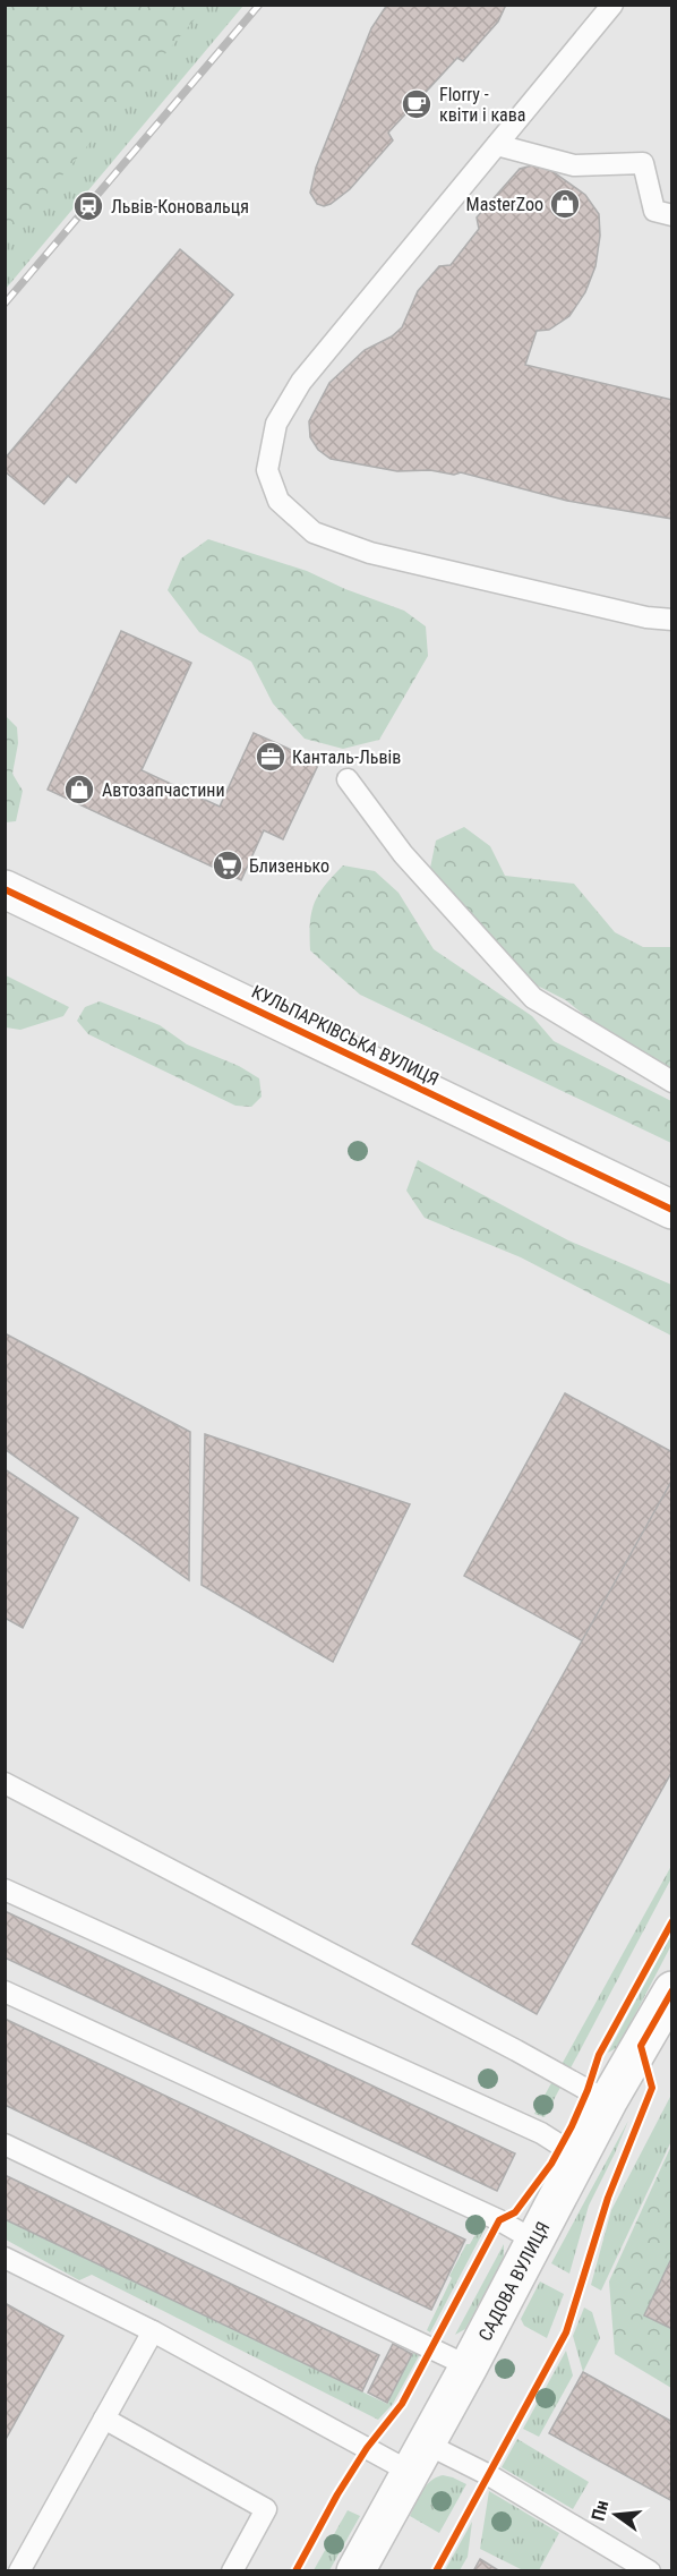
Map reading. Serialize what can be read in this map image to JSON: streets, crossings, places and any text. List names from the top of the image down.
{
  "streets": {
    "main road": ["КУЛЬПАРКІВСЬКА ВУЛИЦЯ", "САДОВА ВУЛИЦЯ"]
  },
  "places": {
    "cafe": ["Florry - квіти і кава"],
    "shop": ["MasterZoo", "Автозапчастини"],
    "station": ["Львів-Коновальця"],
    "office": ["Канталь-Львів"],
    "supermarket": ["Близенько"]
  },
  "north": "left"
}
